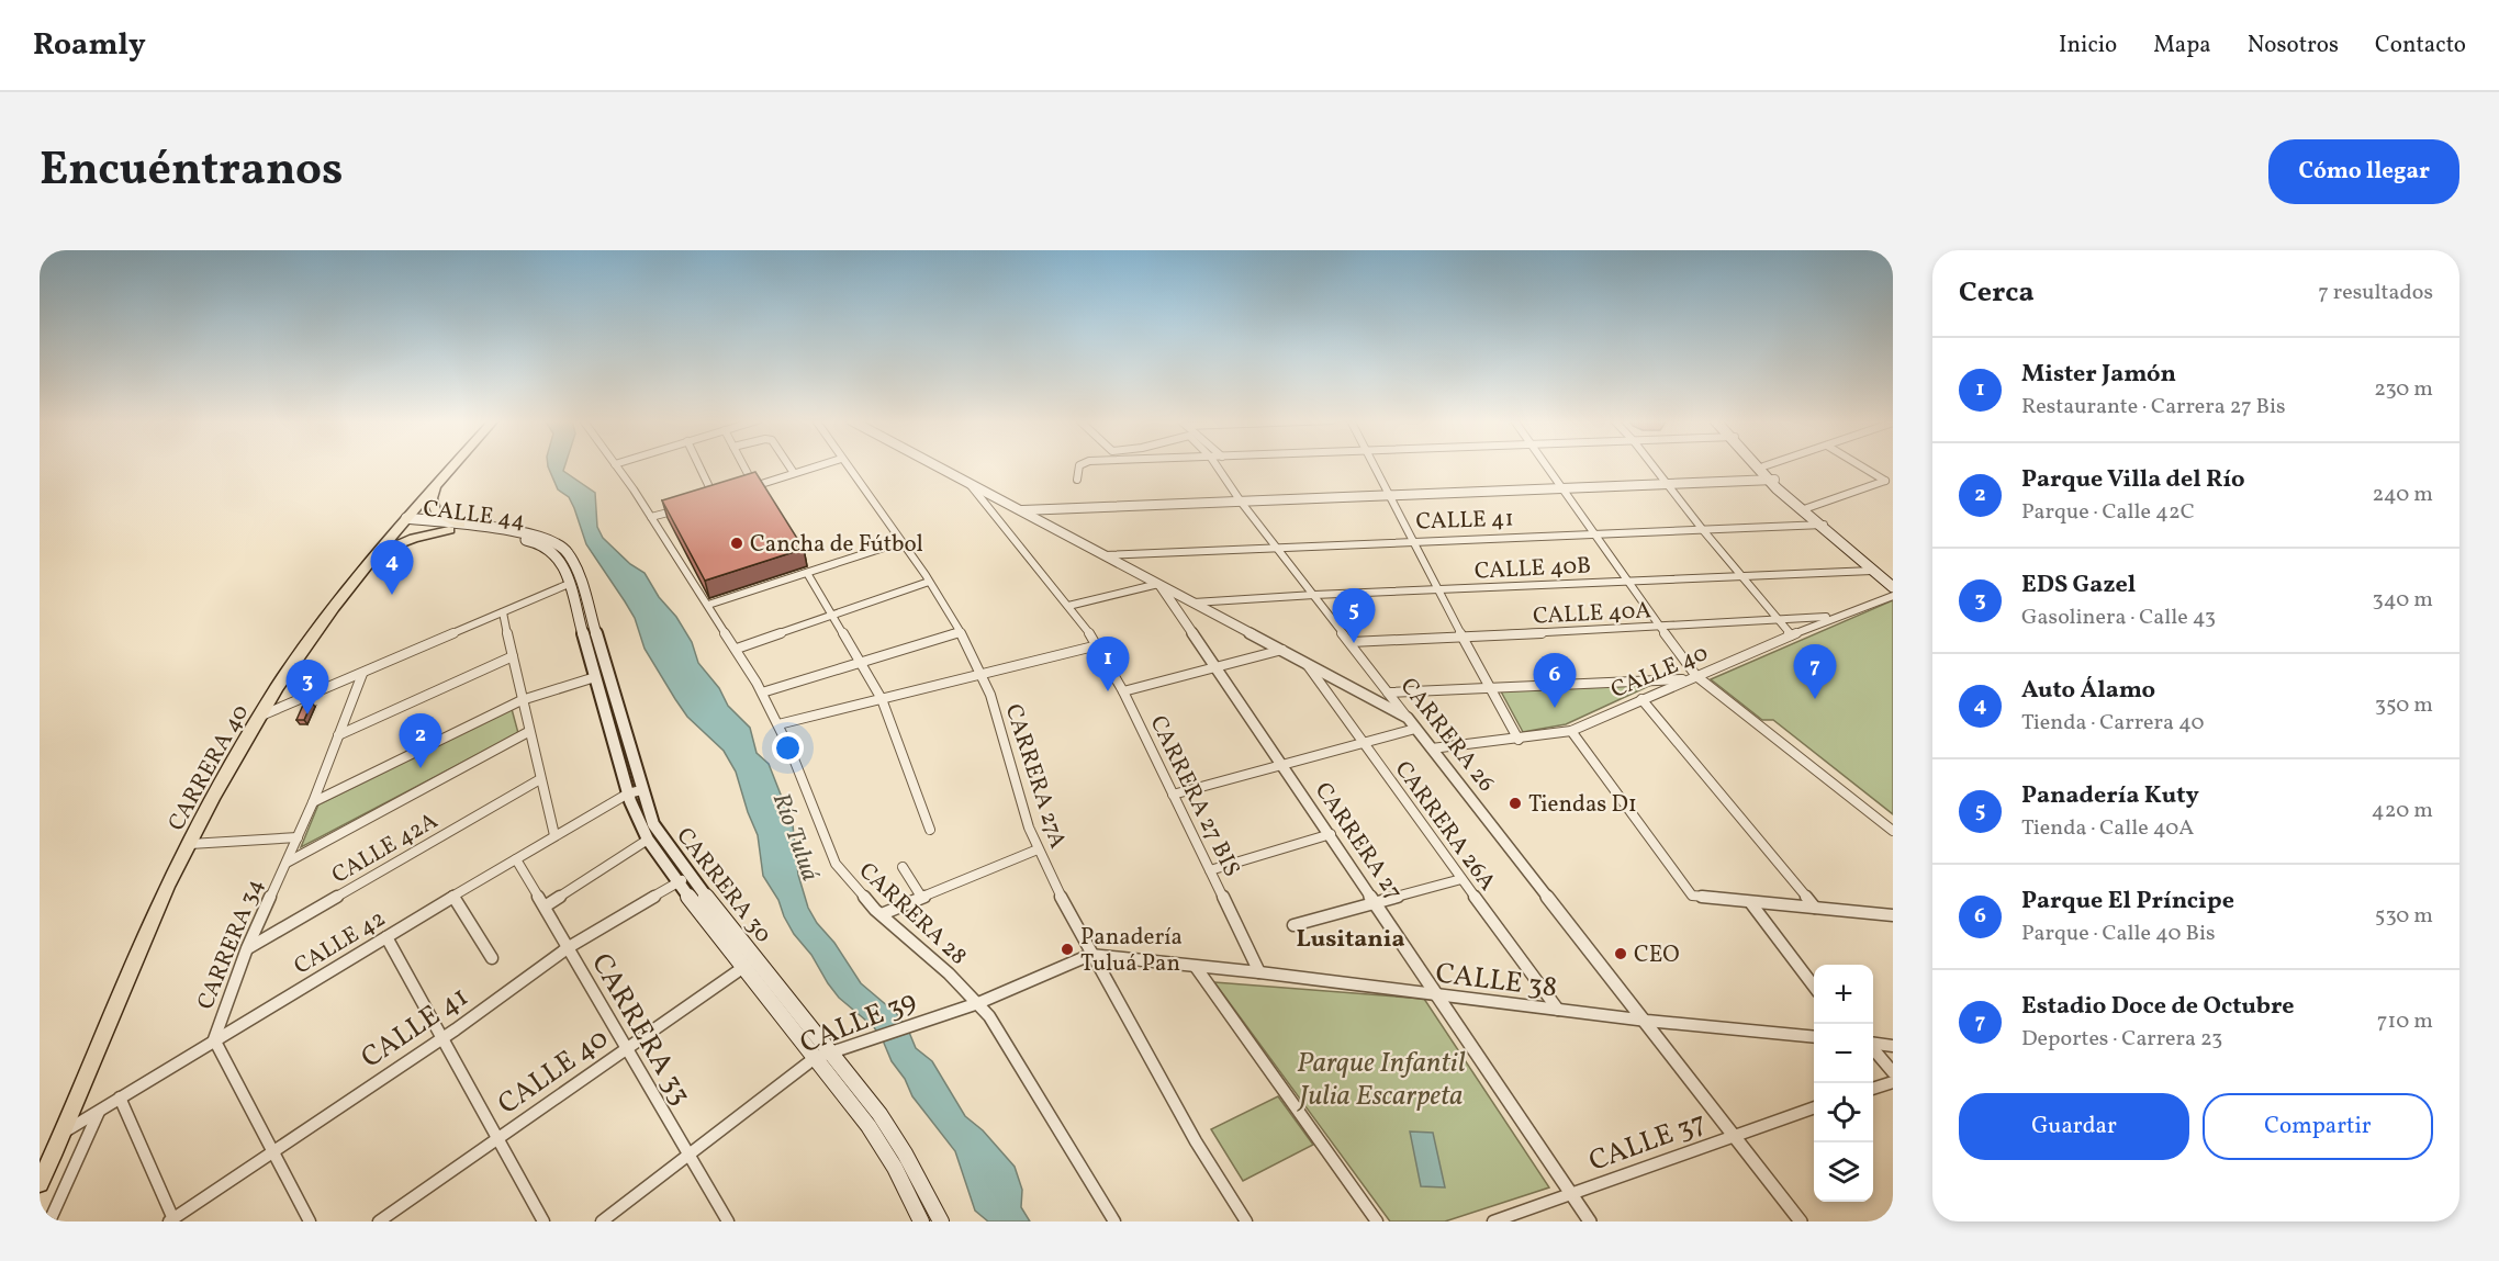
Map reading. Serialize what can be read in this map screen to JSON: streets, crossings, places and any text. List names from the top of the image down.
{
  "streets": {
    "main road": ["CALLE 44", "CARRERA 40", "CARRERA 30"],
    "street": [
      "CALLE 41",
      "CALLE 40B",
      "CALLE 40A",
      "CALLE 40",
      "CARRERA 26",
      "CARRERA 27A",
      "CARRERA 27 BIS",
      "CARRERA 26A",
      "CARRERA 27",
      "CALLE 42A",
      "CARRERA 28",
      "CALLE 42",
      "CARRERA 34",
      "CALLE 38",
      "CALLE 39",
      "CARRERA 33",
      "CALLE 37"
    ]
  },
  "crossings": [
    ["CALLE 44", "CARRERA 40"],
    ["CALLE 44", "CARRERA 30"],
    ["CALLE 41", "CARRERA 26"],
    ["CALLE 41", "CARRERA 30"],
    ["CALLE 41", "CARRERA 34"],
    ["CALLE 41", "CARRERA 33"],
    ["CALLE 40B", "CARRERA 26"],
    ["CALLE 40A", "CALLE 40"],
    ["CALLE 40A", "CARRERA 26"],
    ["CALLE 40", "CARRERA 26"],
    ["CALLE 40", "CARRERA 30"],
    ["CALLE 40", "CARRERA 33"],
    ["CARRERA 26", "CALLE 38"],
    ["CARRERA 26", "CALLE 37"],
    ["CARRERA 40", "CALLE 42"],
    ["CARRERA 27A", "CALLE 38"],
    ["CARRERA 27A", "CALLE 39"],
    ["CARRERA 27 BIS", "CALLE 38"],
    ["CARRERA 26A", "CALLE 38"],
    ["CARRERA 27", "CALLE 38"],
    ["CARRERA 27", "CALLE 37"],
    ["CALLE 42A", "CARRERA 34"],
    ["CARRERA 30", "CALLE 42"],
    ["CARRERA 30", "CALLE 39"],
    ["CARRERA 28", "CALLE 39"],
    ["CALLE 42", "CARRERA 34"],
    ["CALLE 42", "CARRERA 33"],
    ["CALLE 38", "CALLE 39"],
    ["CALLE 39", "CARRERA 33"]
  ],
  "districts": ["Lusitania"],
  "water": ["Río Tuluá"],
  "parks": ["Parque Infantil Julia Escarpeta"],
  "places": [
    "Cancha de Fútbol",
    "Tiendas D1",
    "Panadería Tuluá Pan",
    "CEO"
  ],
  "page": {
    "header": "Roamly",
    "nav": [
      "Inicio",
      "Mapa",
      "Nosotros",
      "Contacto"
    ],
    "title": "Encuéntranos",
    "buttons": [
      "Cómo llegar",
      ["Guardar", "Compartir"]
    ],
    "heading": ["Cerca", "7 resultados"],
    "list": [
      {
        "mark": "1",
        "name": "Mister Jamón",
        "note": "Restaurante · Carrera 27 Bis",
        "value": "230 m"
      },
      {
        "mark": "2",
        "name": "Parque Villa del Río",
        "note": "Parque · Calle 42C",
        "value": "240 m"
      },
      {
        "mark": "3",
        "name": "EDS Gazel",
        "note": "Gasolinera · Calle 43",
        "value": "340 m"
      },
      {
        "mark": "4",
        "name": "Auto Álamo",
        "note": "Tienda · Carrera 40",
        "value": "350 m"
      },
      {
        "mark": "5",
        "name": "Panadería Kuty",
        "note": "Tienda · Calle 40A",
        "value": "420 m"
      },
      {
        "mark": "6",
        "name": "Parque El Príncipe",
        "note": "Parque · Calle 40 Bis",
        "value": "530 m"
      },
      {
        "mark": "7",
        "name": "Estadio Doce de Octubre",
        "note": "Deportes · Carrera 23",
        "value": "710 m"
      }
    ],
    "pins": [
      "4",
      "5",
      "1",
      "7",
      "6",
      "3",
      "2"
    ],
    "map_buttons": ["+", "−"]
  }
}
